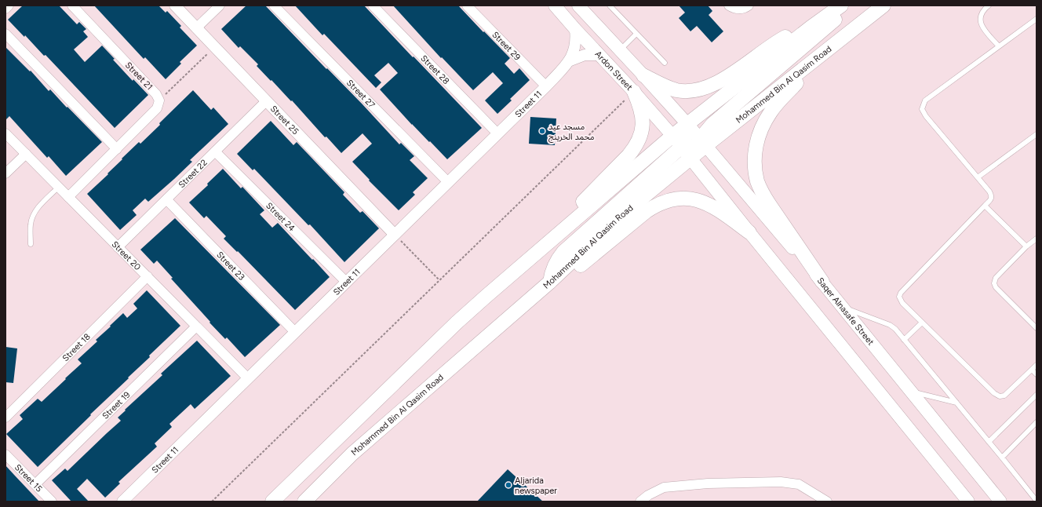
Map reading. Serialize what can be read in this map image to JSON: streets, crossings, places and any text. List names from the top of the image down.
{
  "streets": {
    "main road": ["Ardon Street", "Mohammed Bin Al Qasim Road", "Saqer Alnasafe Street"],
    "street": [
      "Street 29",
      "Street 28",
      "Street 21",
      "Street 27",
      "Street 11",
      "Street 25",
      "Street 22",
      "Street 24",
      "Street 20",
      "Street 23",
      "Street 18",
      "Street 19",
      "Street 15"
    ]
  },
  "crossings": [
    ["Street 29", "Street 11"],
    ["Street 28", "Street 11"],
    ["Ardon Street", "Street 11"],
    ["Ardon Street", "Saqer Alnasafe Street"],
    ["Mohammed Bin Al Qasim Road", "Saqer Alnasafe Street"],
    ["Street 27", "Street 11"],
    ["Street 11", "Street 25"],
    ["Street 11", "Street 24"],
    ["Street 11", "Street 20"],
    ["Street 11", "Street 23"],
    ["Street 25", "Street 22"],
    ["Street 22", "Street 24"],
    ["Street 22", "Street 20"],
    ["Street 22", "Street 23"],
    ["Street 20", "Street 18"],
    ["Street 20", "Street 19"],
    ["Street 19", "Street 15"]
  ],
  "places": ["مسجد عيد محمد الخرينج", "Aljarida newspaper"]
}
